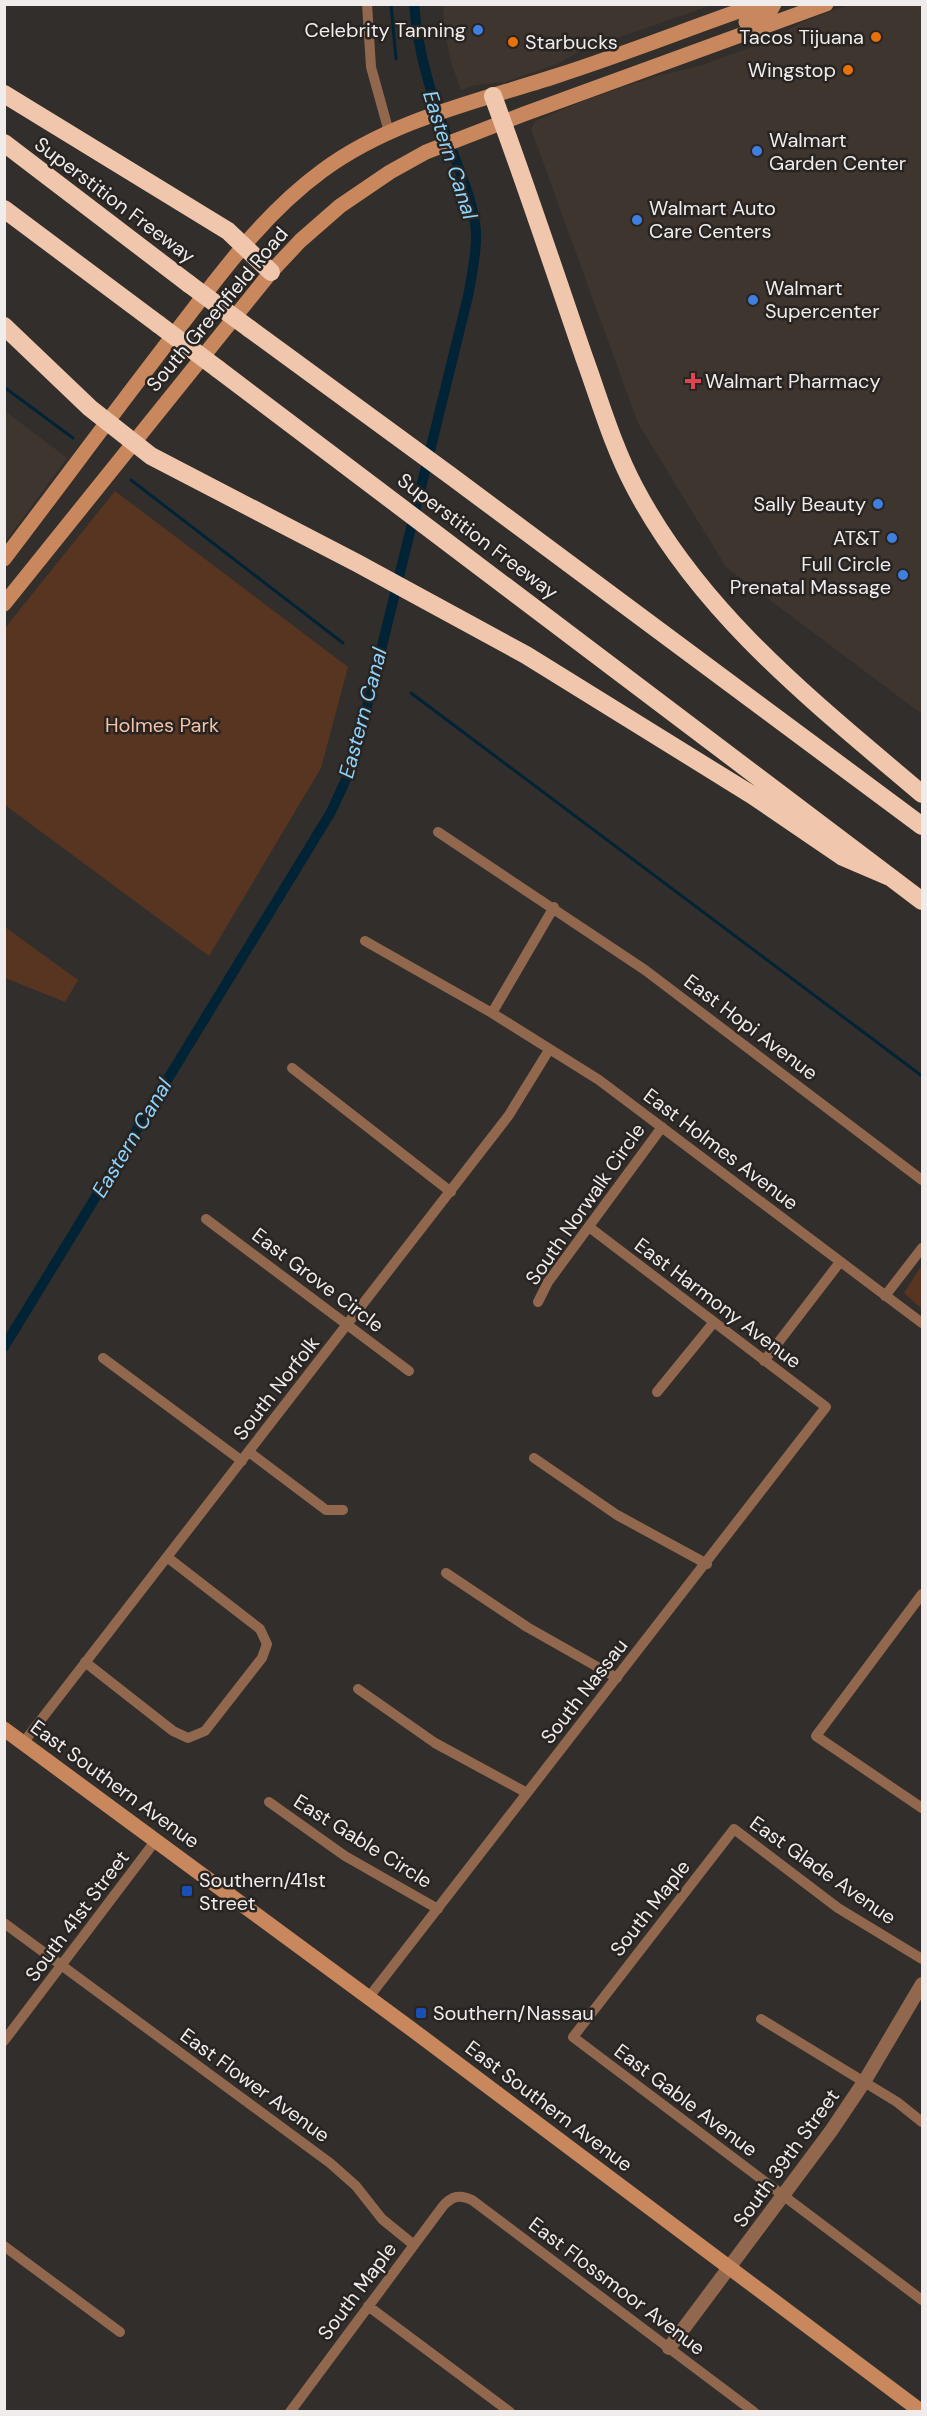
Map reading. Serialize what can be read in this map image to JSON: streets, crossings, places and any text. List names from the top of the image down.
{
  "streets": {
    "highway": ["Superstition Freeway"],
    "main road": ["South Greenfield Road", "East Southern Avenue"],
    "street": [
      "East Hopi Avenue",
      "East Holmes Avenue",
      "South Norwalk Circle",
      "East Grove Circle",
      "East Harmony Avenue",
      "South Norfolk",
      "South Nassau",
      "East Gable Circle",
      "East Glade Avenue",
      "South Maple",
      "South 41st Street",
      "East Flower Avenue",
      "East Gable Avenue",
      "South 39th Street",
      "East Flossmoor Avenue"
    ]
  },
  "crossings": [
    ["East Holmes Avenue", "South Norwalk Circle"],
    ["East Holmes Avenue", "South Norfolk"],
    ["South Norwalk Circle", "East Harmony Avenue"],
    ["East Grove Circle", "South Norfolk"],
    ["East Harmony Avenue", "South Nassau"],
    ["South Norfolk", "East Southern Avenue"],
    ["South Nassau", "East Southern Avenue"],
    ["South Nassau", "East Gable Circle"],
    ["East Southern Avenue", "South 41st Street"],
    ["East Southern Avenue", "South 39th Street"],
    ["East Glade Avenue", "South Maple"],
    ["South Maple", "East Flower Avenue"],
    ["South Maple", "East Gable Avenue"],
    ["South Maple", "East Flossmoor Avenue"],
    ["South 41st Street", "East Flower Avenue"],
    ["East Gable Avenue", "South 39th Street"],
    ["South 39th Street", "East Flossmoor Avenue"]
  ],
  "water": ["Eastern Canal"],
  "parks": ["Holmes Park"],
  "places": {
    "other": [
      "Celebrity Tanning",
      "Tacos Tijuana",
      "Starbucks",
      "Wingstop",
      "Walmart Garden Center",
      "Walmart Auto Care Centers",
      "Walmart Supercenter",
      "Sally Beauty",
      "AT&T",
      "Full Circle Prenatal Massage"
    ],
    "health": ["Walmart Pharmacy"],
    "transit": ["Southern/41st Street", "Southern/Nassau"]
  }
}
